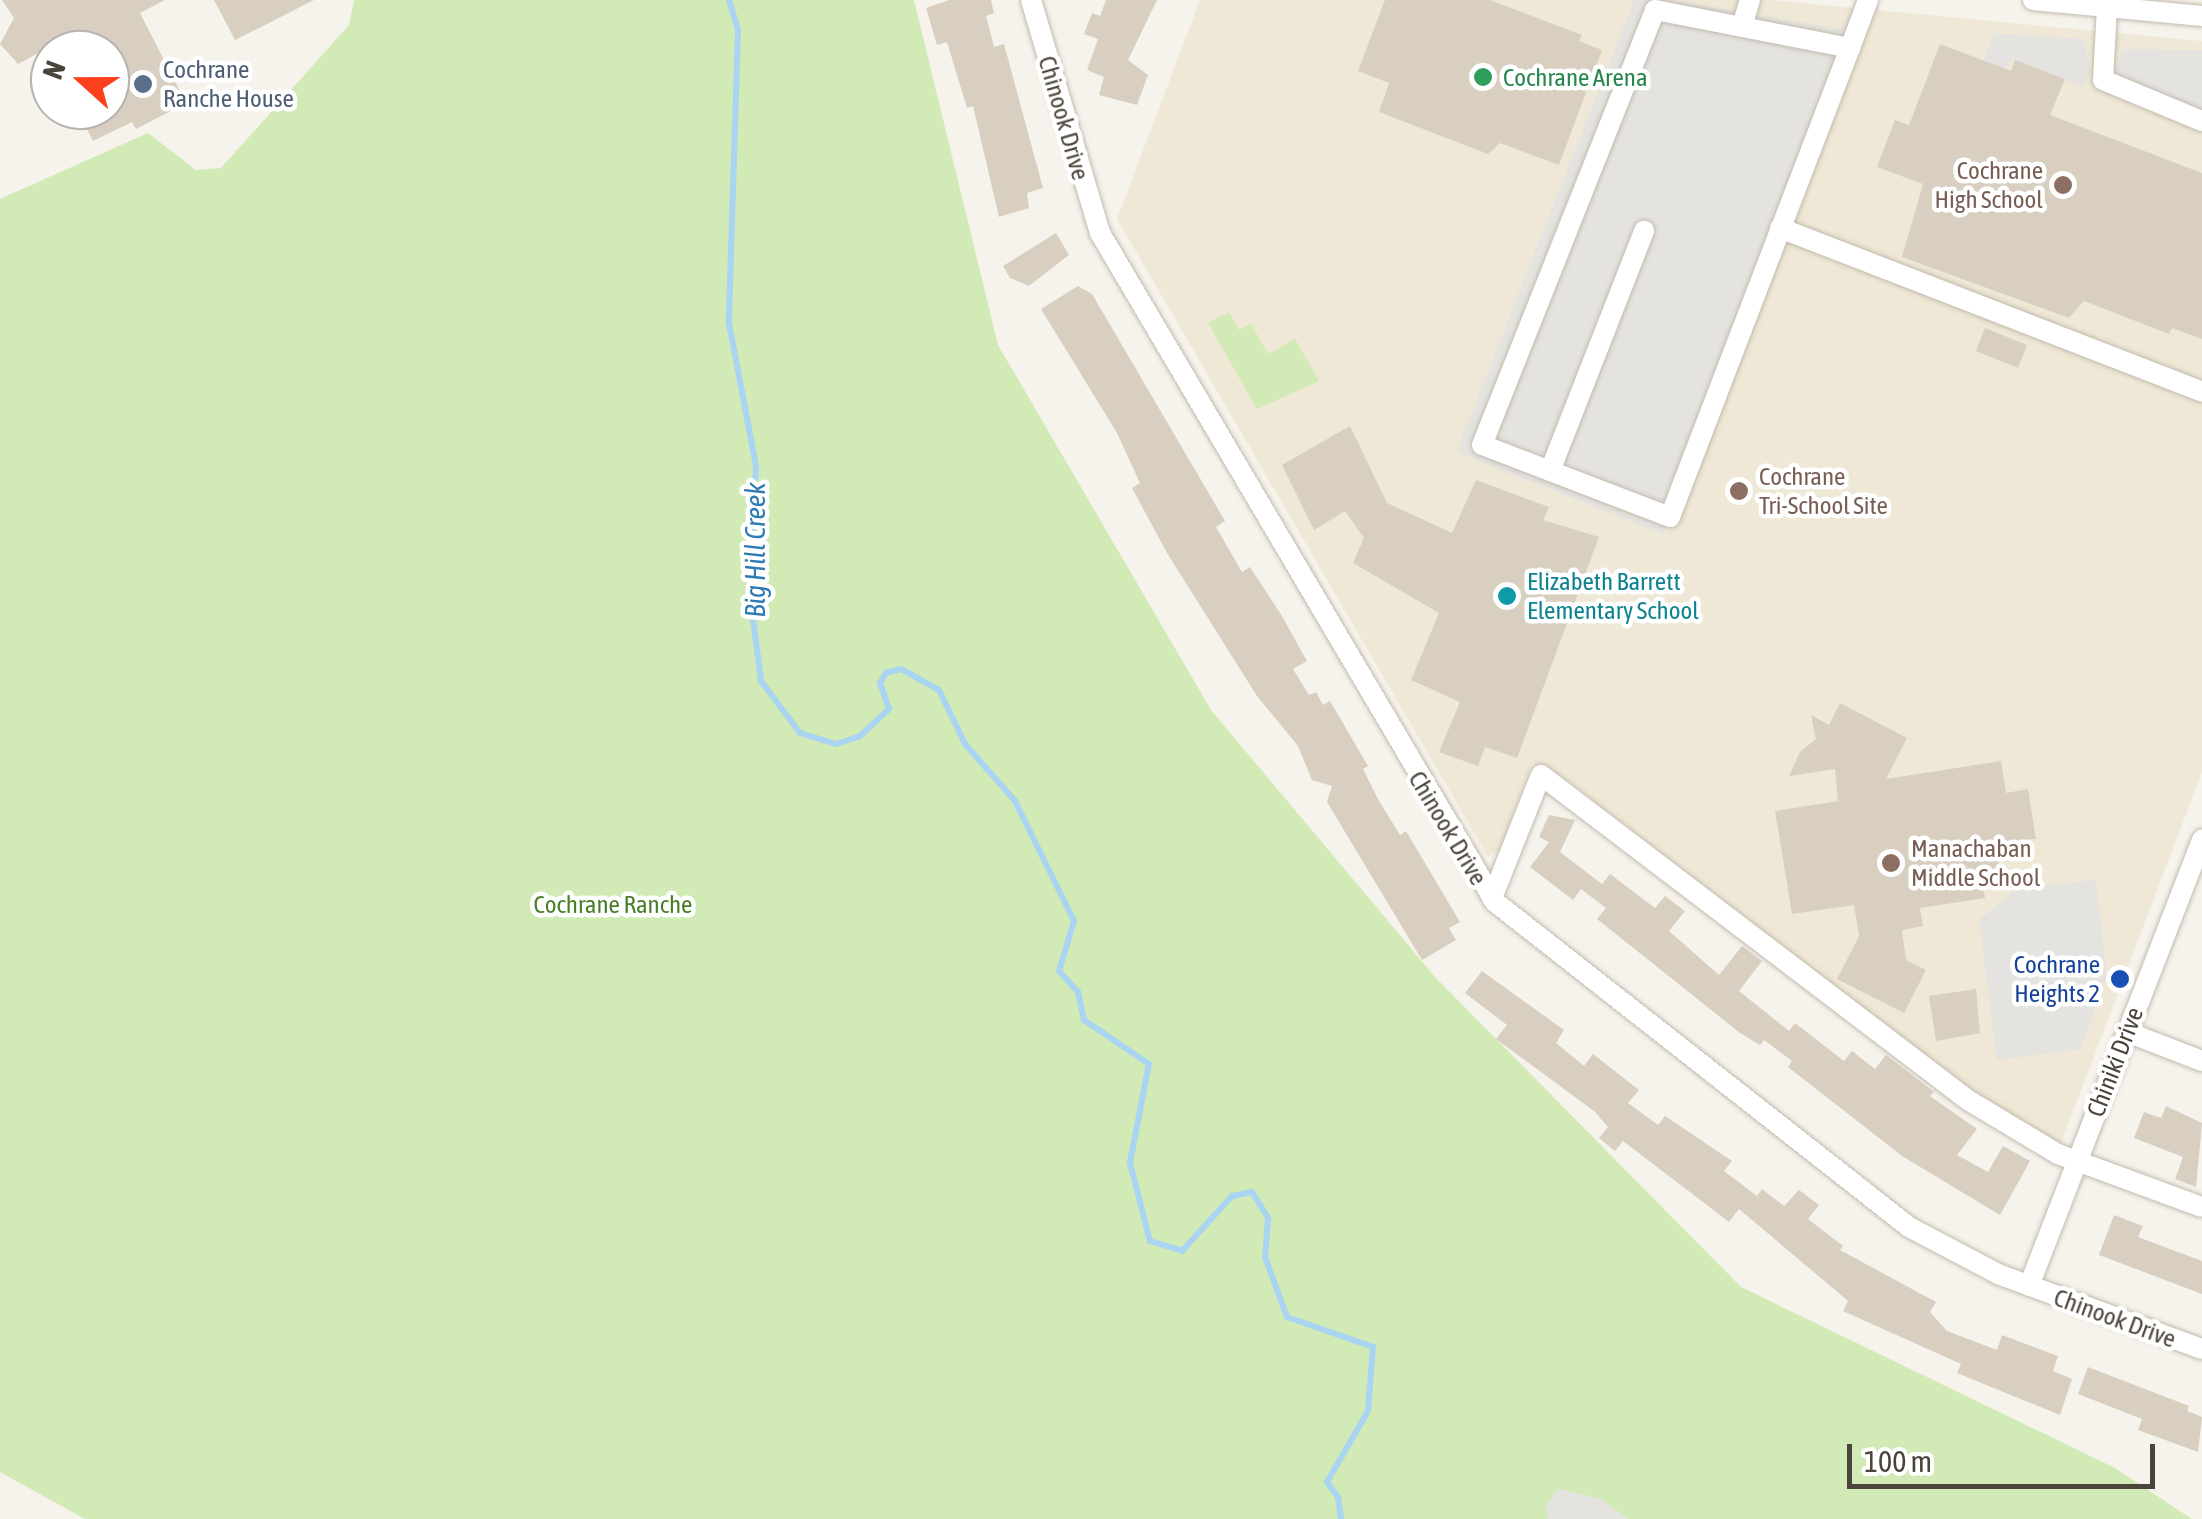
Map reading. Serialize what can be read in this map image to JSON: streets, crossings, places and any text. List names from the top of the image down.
{
  "streets": {
    "street": ["Chinook Drive", "Chiniki Drive"]
  },
  "crossings": [
    ["Chinook Drive", "Chiniki Drive"]
  ],
  "water": ["Big Hill Creek"],
  "parks": ["Cochrane Ranche"],
  "places": [
    "Cochrane Arena",
    "Cochrane Ranche House",
    "Cochrane High School",
    "Cochrane Tri-School Site",
    "Elizabeth Barrett Elementary School",
    "Manachaban Middle School",
    "Cochrane Heights 2"
  ],
  "scale_bar": "100 m",
  "north": "left"
}
